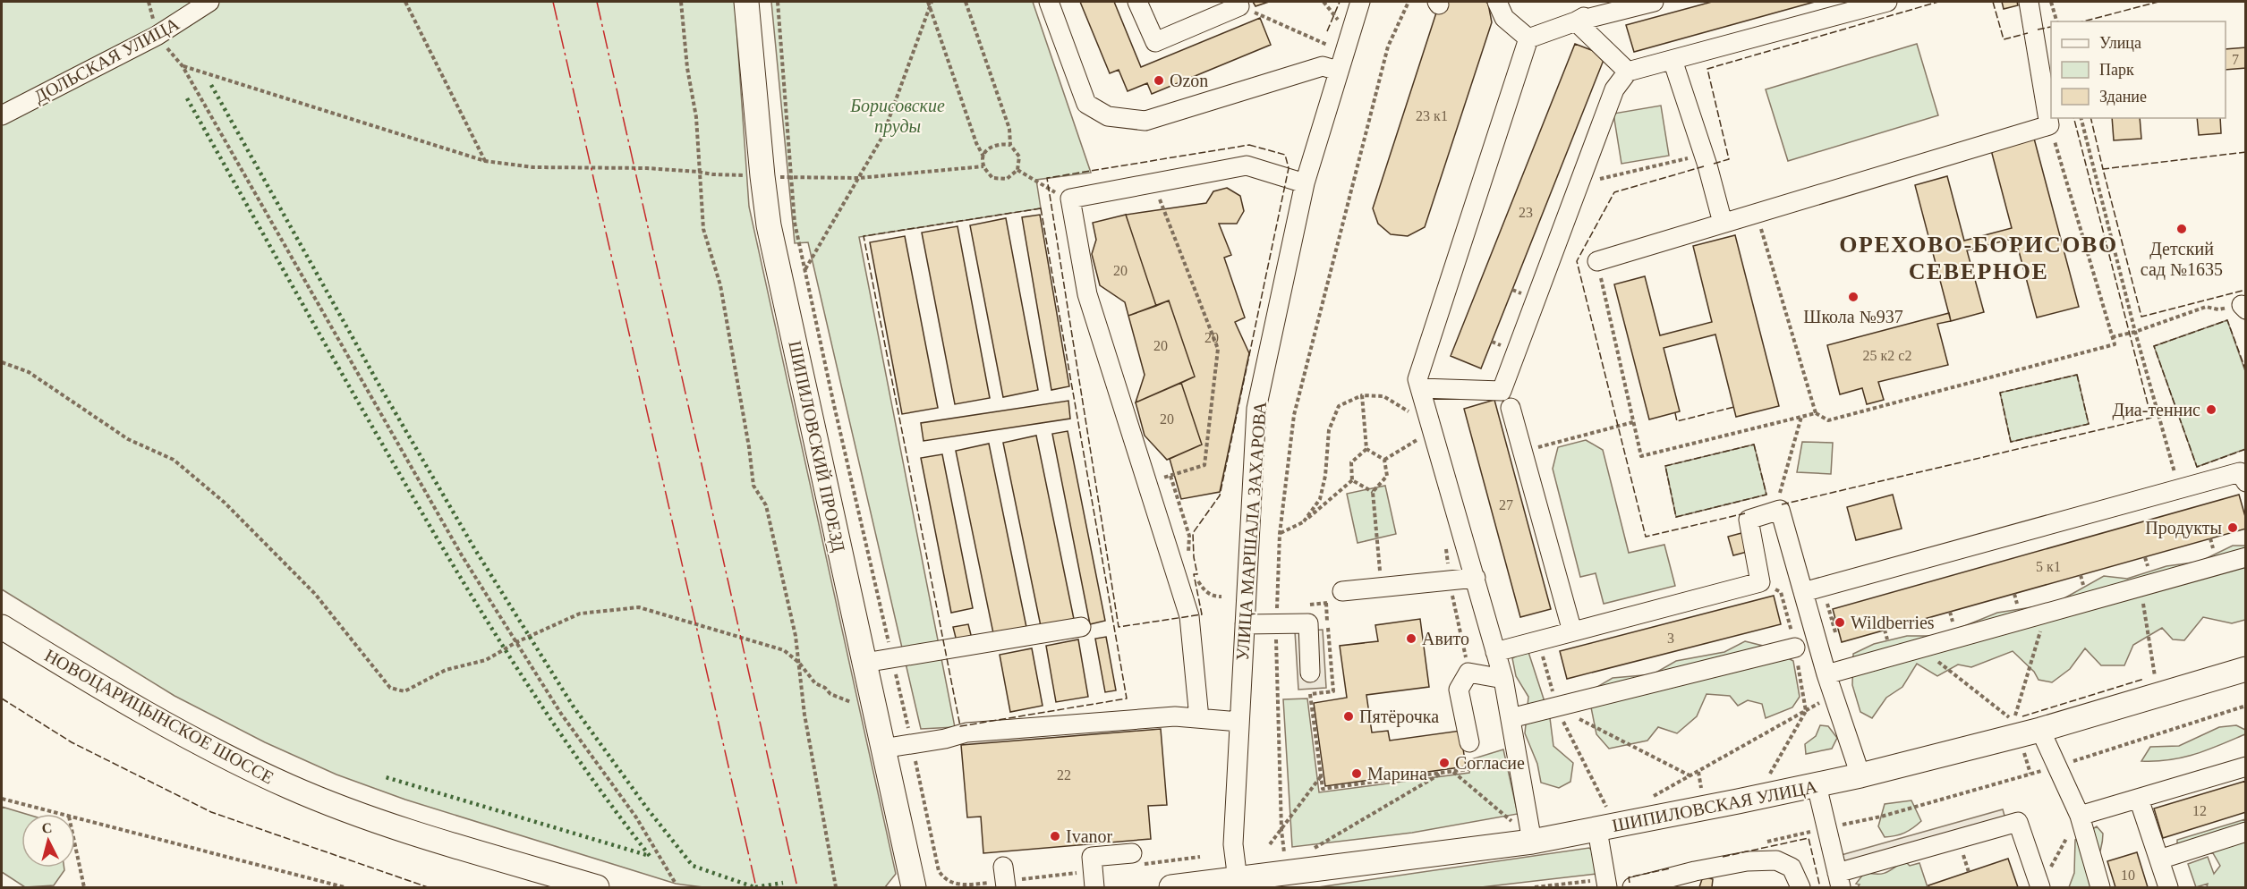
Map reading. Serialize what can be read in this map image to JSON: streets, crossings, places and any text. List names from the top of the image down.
{
  "streets": {
    "main road": ["ШИПИЛОВСКИЙ ПРОЕЗД", "НОВОЦАРИЦЫНСКОЕ ШОССЕ", "ШИПИЛОВСКАЯ УЛИЦА"],
    "street": ["ДОЛЬСКАЯ УЛИЦА", "УЛИЦА МАРШАЛА ЗАХАРОВА"]
  },
  "crossings": [
    ["УЛИЦА МАРШАЛА ЗАХАРОВА", "ШИПИЛОВСКАЯ УЛИЦА"]
  ],
  "districts": ["ОРЕХОВО-БОРИСОВО СЕВЕРНОЕ"],
  "parks": ["Борисовские пруды"],
  "places": [
    "Ozon",
    "Детский сад №1635",
    "Школа №937",
    "Диа-теннис",
    "Продукты",
    "Wildberries",
    "Авито",
    "Пятёрочка",
    "Согласие",
    "Марина",
    "Ivanor"
  ],
  "house_numbers": [
    "7",
    "23 к1",
    "23",
    "20",
    "20",
    "20",
    "25 к2 с2",
    "20",
    "27",
    "5 к1",
    "3",
    "22",
    "12",
    "10"
  ],
  "legend": ["Улица", "Парк", "Здание"],
  "north": "top"
}
